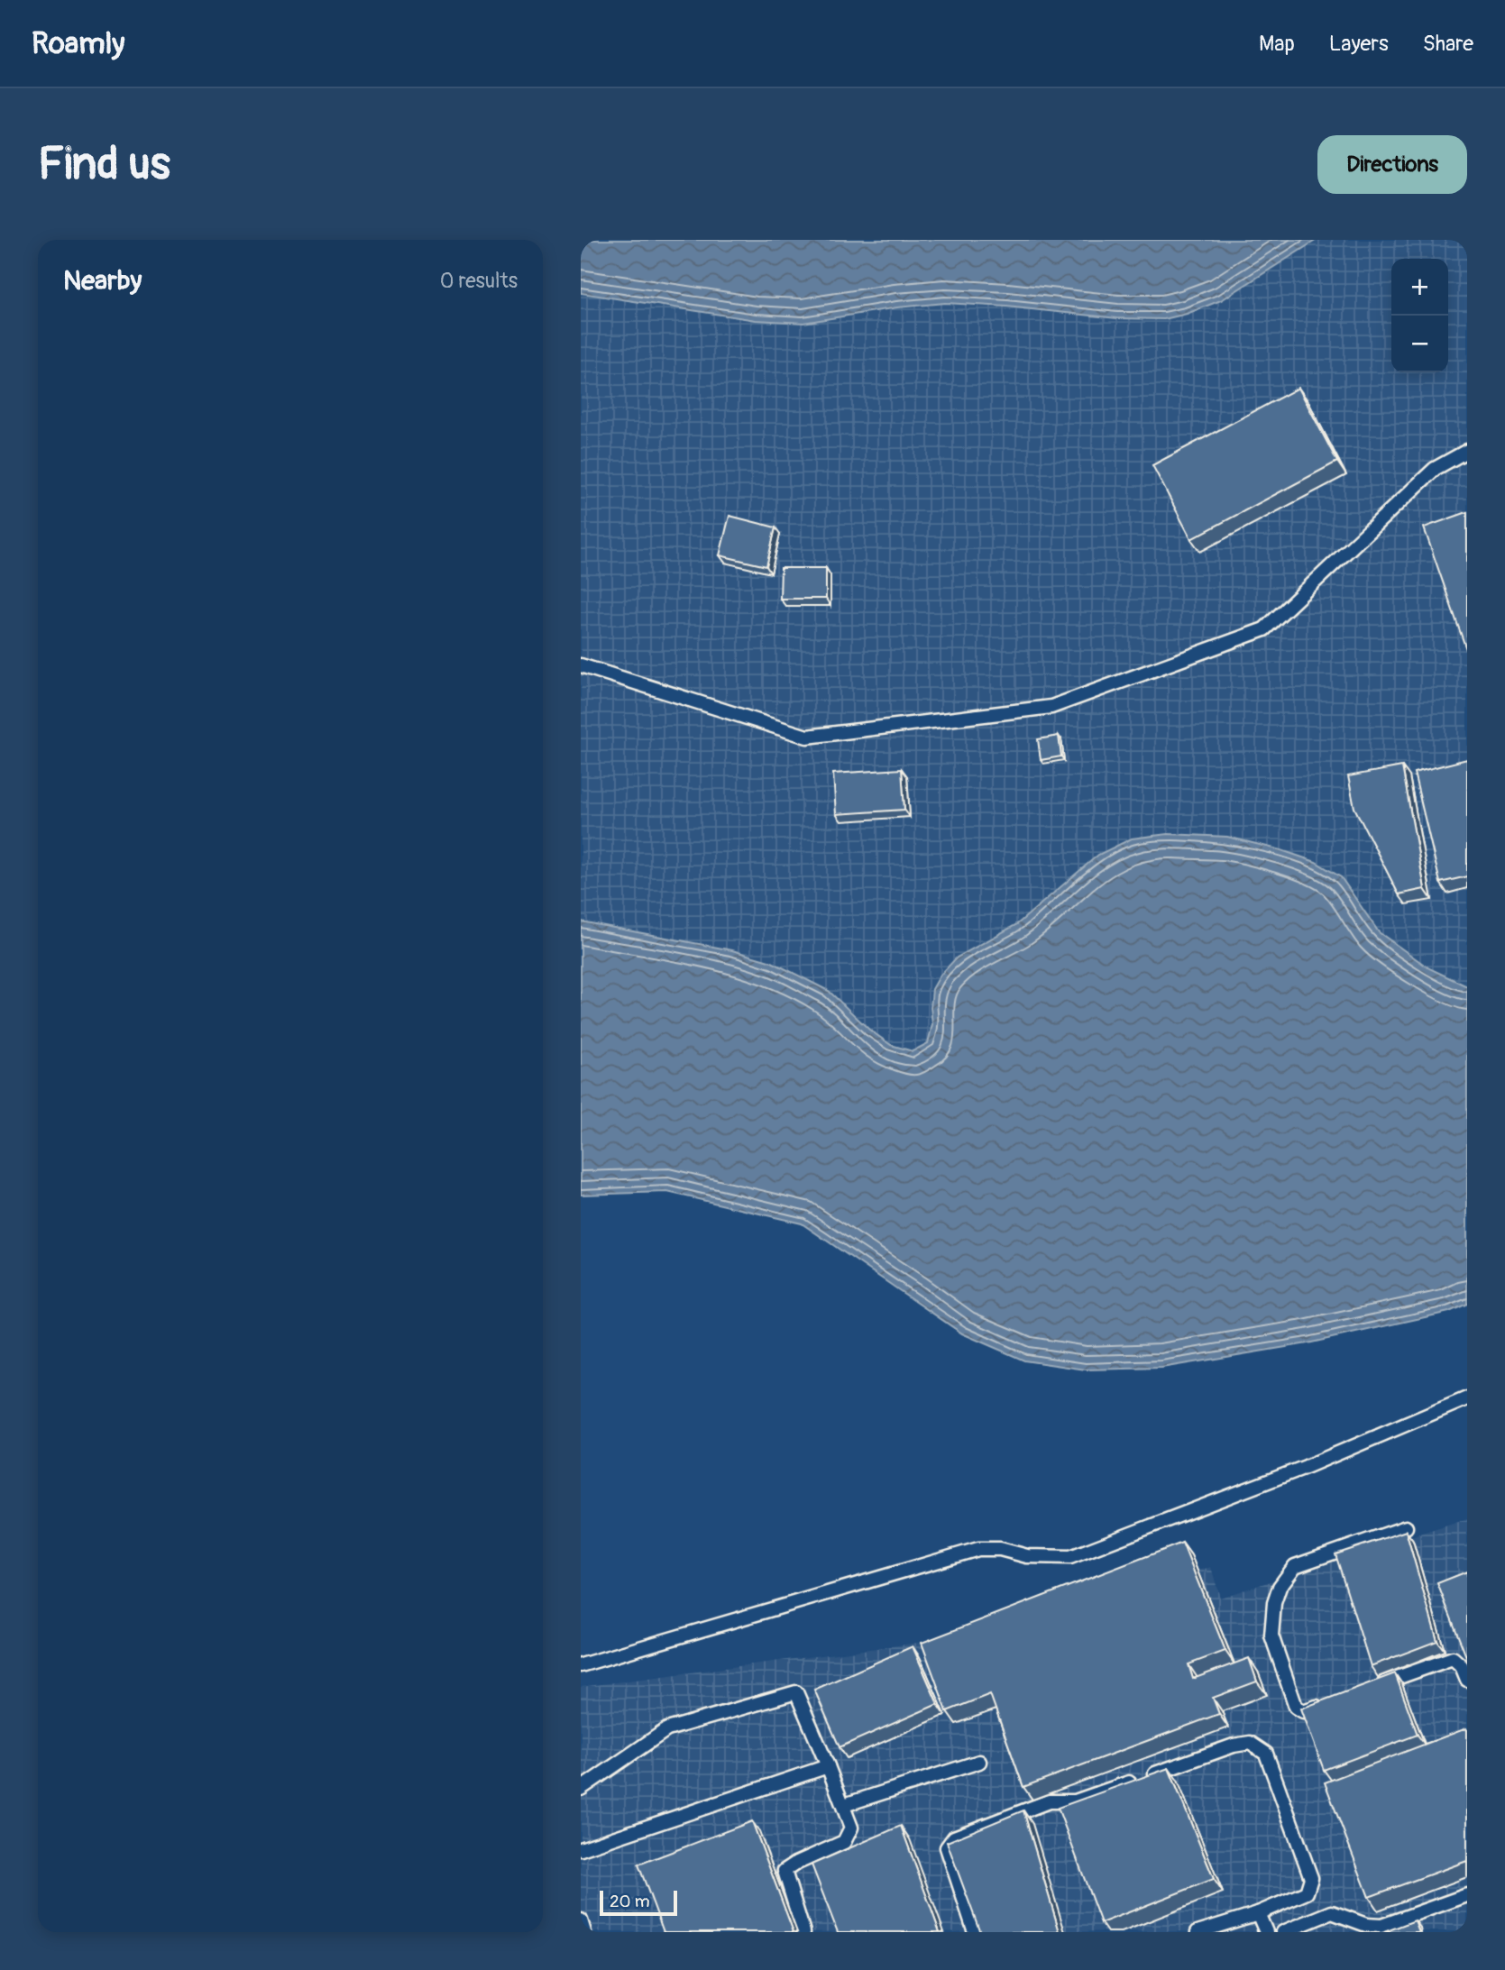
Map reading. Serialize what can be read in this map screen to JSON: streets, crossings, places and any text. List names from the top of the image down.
{
  "scale_bar": "20 m",
  "page": {
    "header": "Roamly",
    "nav": ["Map", "Layers", "Share"],
    "buttons": "Directions",
    "title": "Find us",
    "heading": ["Nearby", "0 results"],
    "map_buttons": ["+", "−"],
    "scale": "20 m"
  }
}
